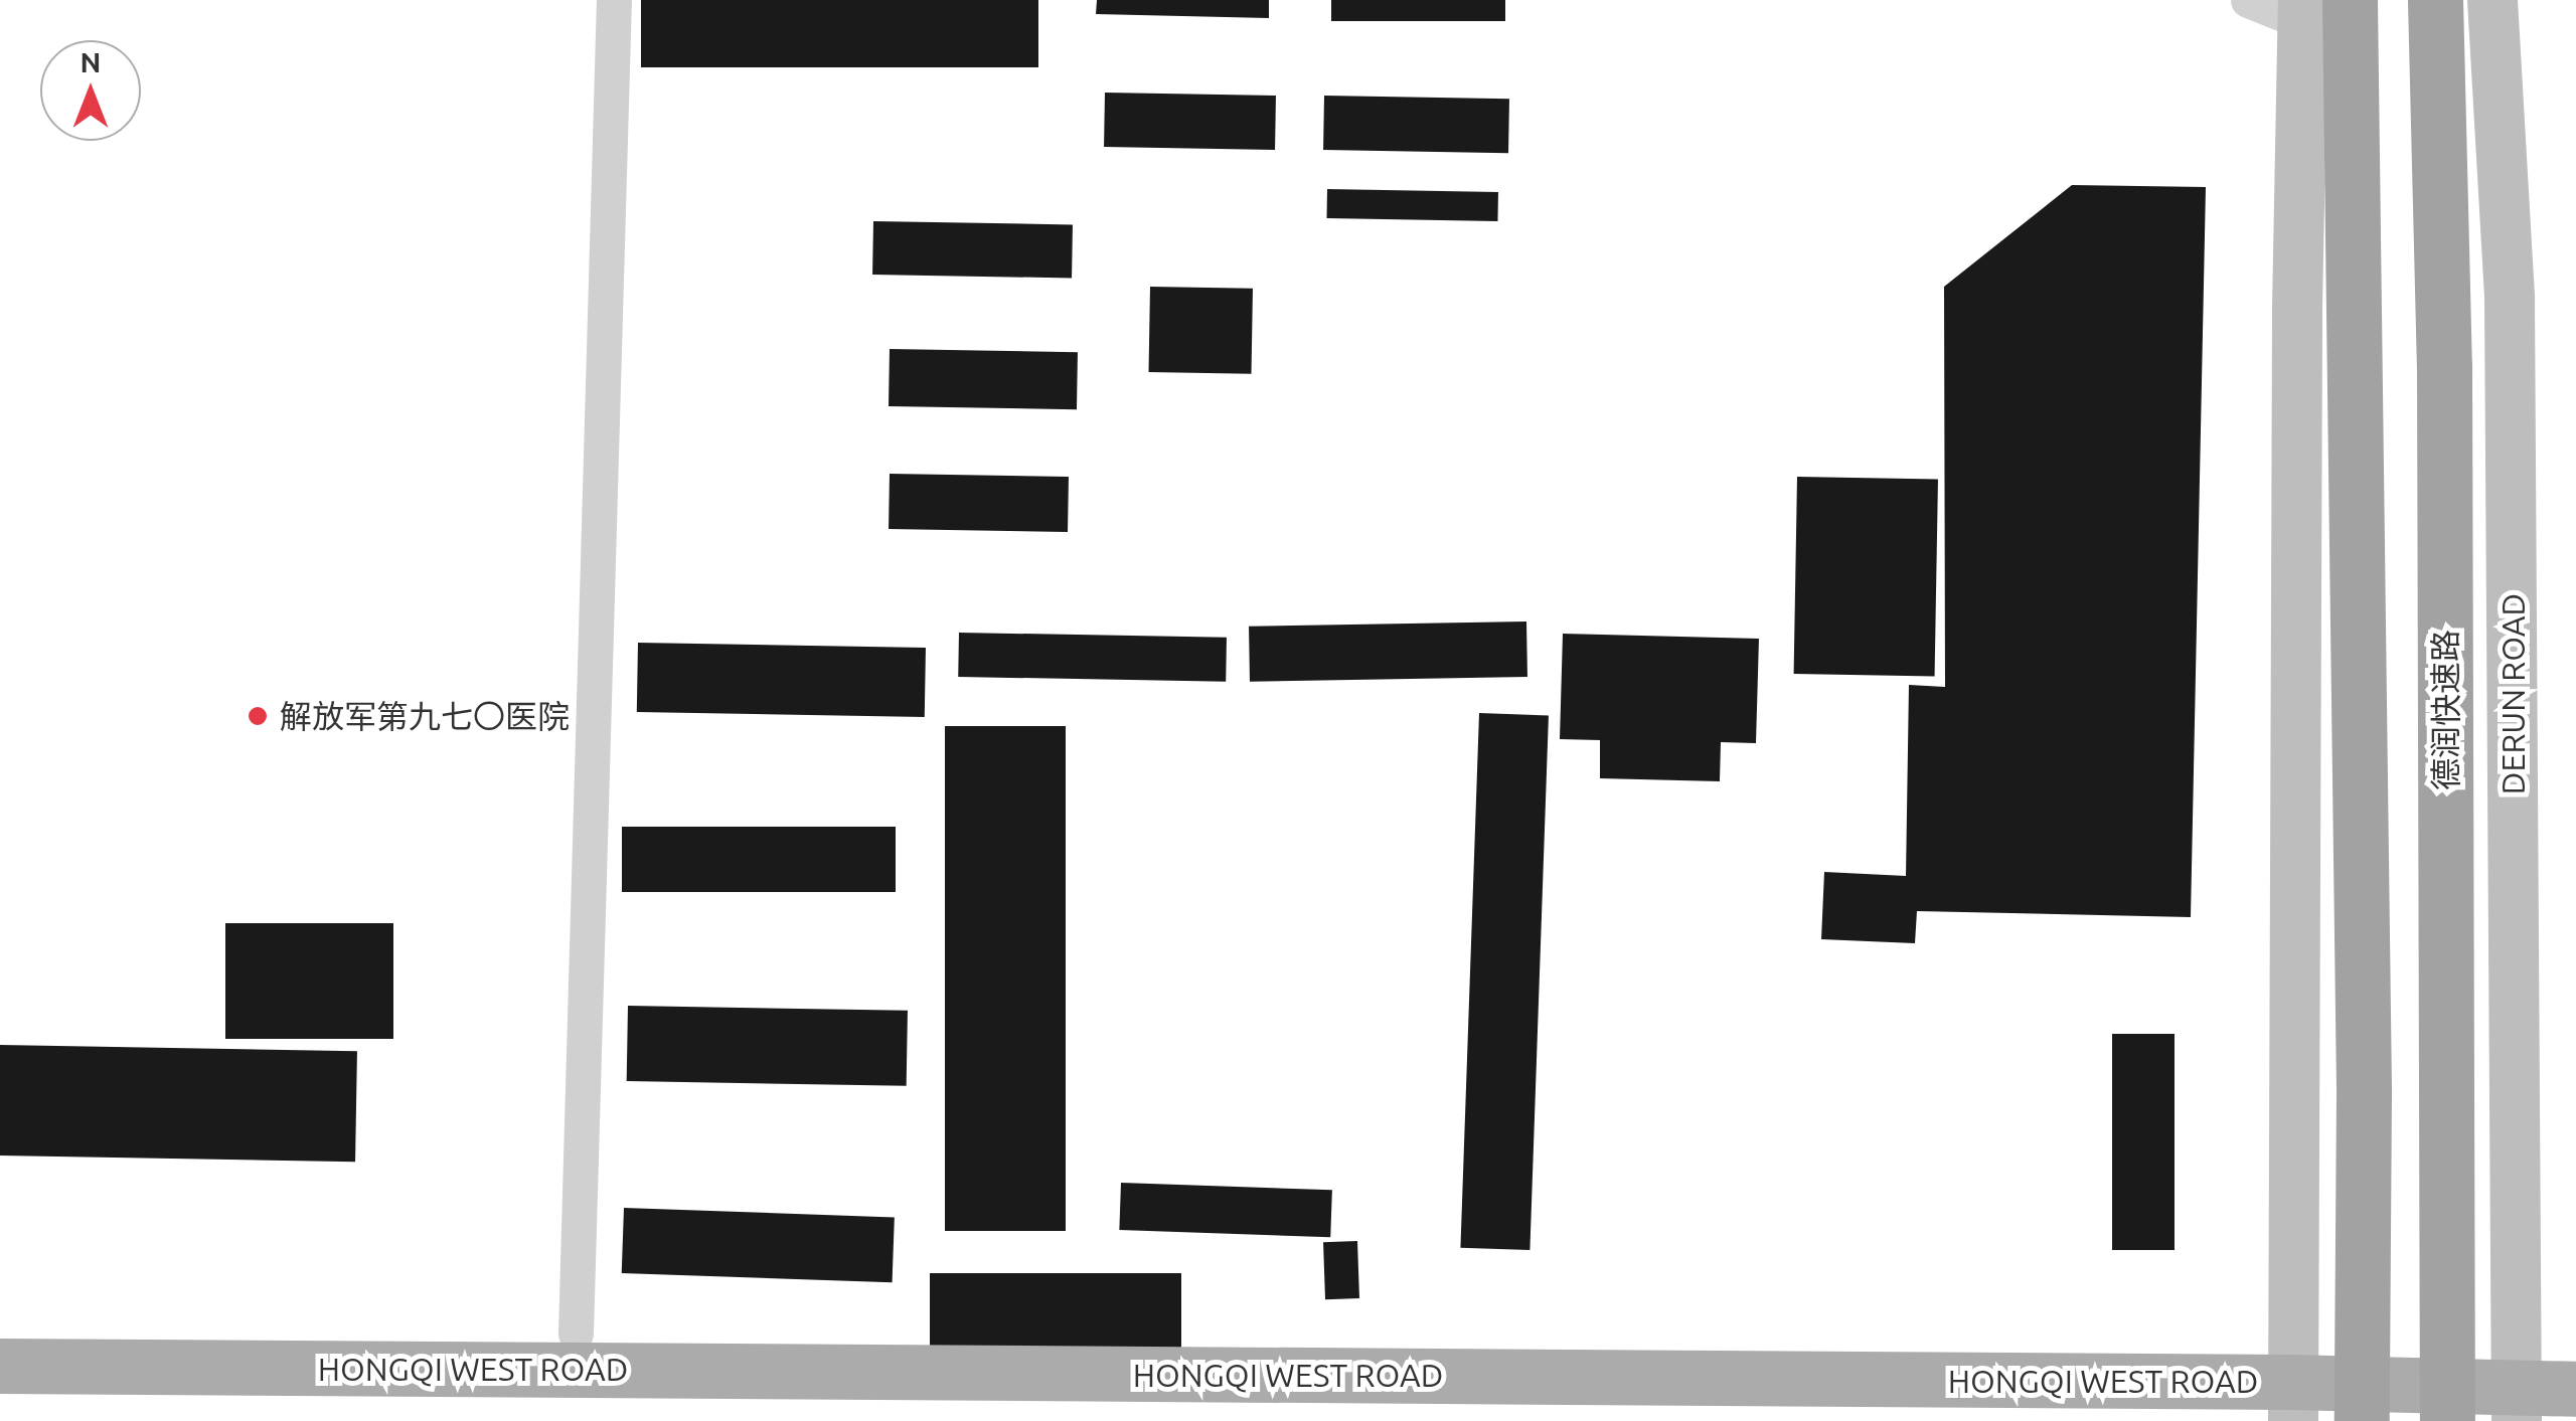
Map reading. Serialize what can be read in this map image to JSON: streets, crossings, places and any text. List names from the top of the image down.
{
  "streets": {
    "highway": ["德润快速路"],
    "main road": ["DERUN ROAD", "HONGQI WEST ROAD"]
  },
  "crossings": [
    ["DERUN ROAD", "HONGQI WEST ROAD"]
  ],
  "places": ["解放军第九七〇医院"],
  "north": "top"
}
